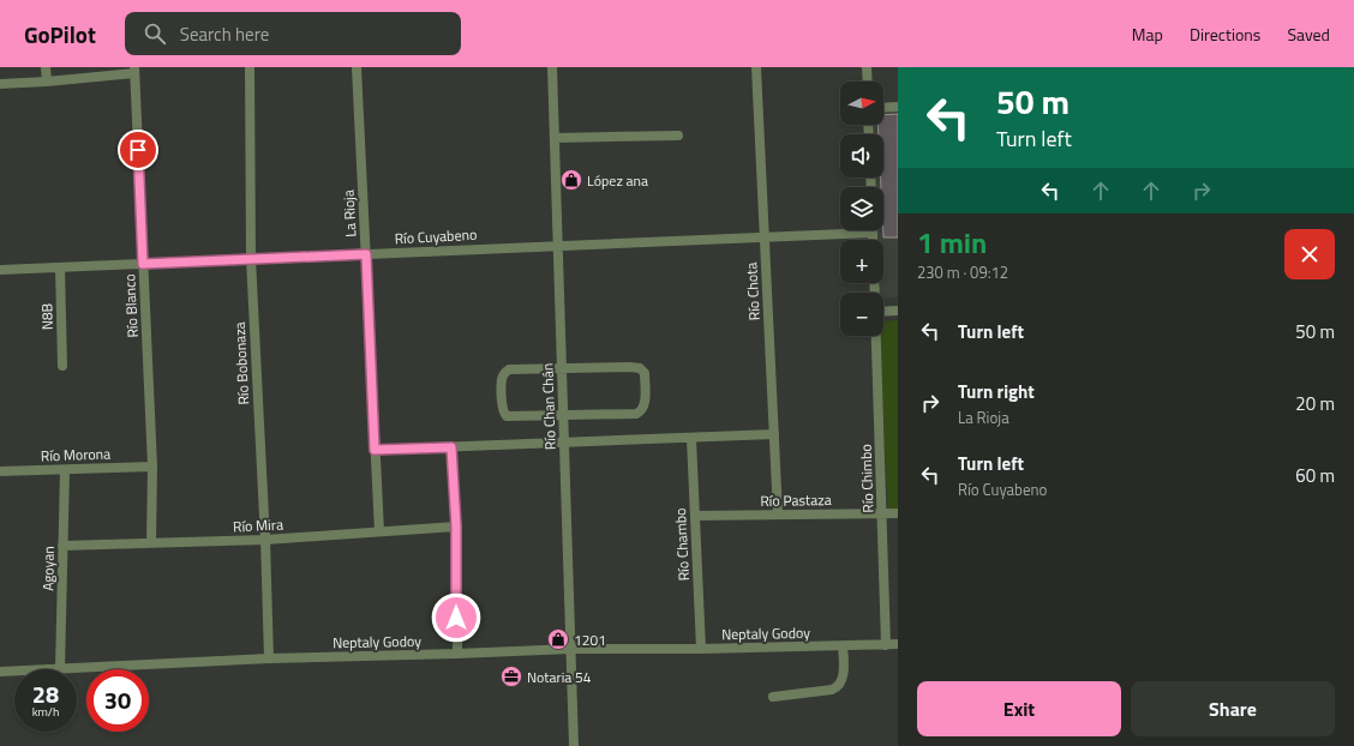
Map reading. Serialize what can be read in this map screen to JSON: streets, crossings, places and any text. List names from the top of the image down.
{
  "streets": {
    "street": [
      "La Rioja",
      "Río Cuyabeno",
      "Río Chota",
      "Río Blanco",
      "N8B",
      "Río Bobonaza",
      "Río Chan Chán",
      "Río Morona",
      "Río Chimbo",
      "Río Pastaza",
      "Río Mira",
      "Río Chambo",
      "Agoyan",
      "Neptaly Godoy"
    ]
  },
  "crossings": [
    ["La Rioja", "Río Cuyabeno"],
    ["La Rioja", "Río Mira"],
    ["Río Cuyabeno", "Río Chota"],
    ["Río Cuyabeno", "Río Blanco"],
    ["Río Cuyabeno", "N8B"],
    ["Río Cuyabeno", "Río Bobonaza"],
    ["Río Cuyabeno", "Río Chan Chán"],
    ["Río Chota", "Río Pastaza"],
    ["Río Blanco", "Río Morona"],
    ["Río Blanco", "Río Mira"],
    ["Río Bobonaza", "Río Mira"],
    ["Río Bobonaza", "Neptaly Godoy"],
    ["Río Chan Chán", "Neptaly Godoy"],
    ["Río Morona", "Agoyan"],
    ["Río Chimbo", "Río Pastaza"],
    ["Río Chimbo", "Neptaly Godoy"],
    ["Río Pastaza", "Río Chambo"],
    ["Río Mira", "Agoyan"],
    ["Río Chambo", "Neptaly Godoy"],
    ["Agoyan", "Neptaly Godoy"]
  ],
  "places": {
    "shop": ["López ana", "1201"],
    "office": ["Notaria 54"]
  },
  "north": "right",
  "page": {
    "header": "GoPilot",
    "search": "Search here",
    "nav": ["Map", "Directions", "Saved"],
    "turn": ["50 m", "Turn left"],
    "map_buttons": ["+", "−"],
    "heading": ["1 min", "230 m · 09:12"],
    "list": [
      {
        "name": "Turn left",
        "value": "50 m"
      },
      {
        "name": "Turn right",
        "note": "La Rioja",
        "value": "20 m"
      },
      {
        "name": "Turn left",
        "note": "Río Cuyabeno",
        "value": "60 m"
      }
    ],
    "speed": "28 km/h",
    "limit": "30",
    "buttons": ["Exit", "Share"]
  }
}
